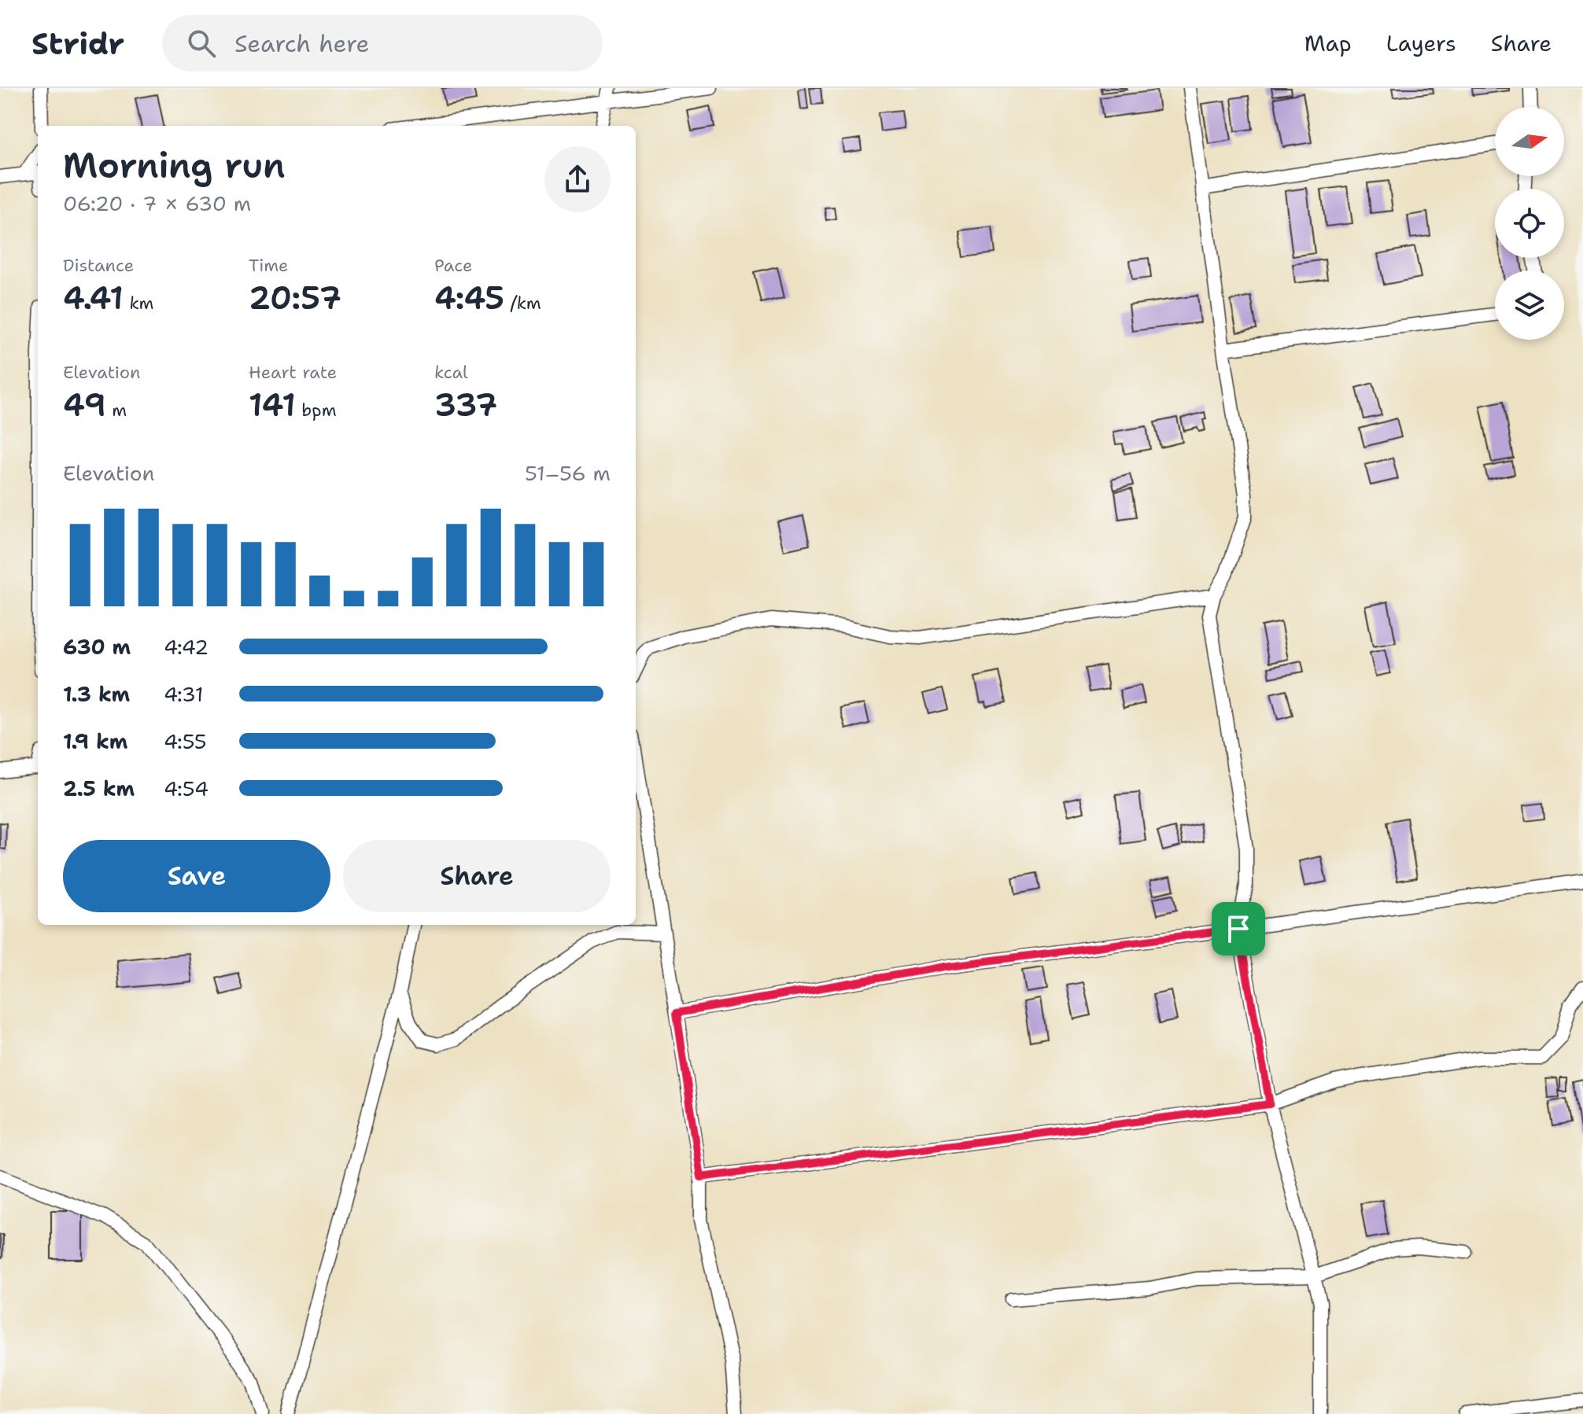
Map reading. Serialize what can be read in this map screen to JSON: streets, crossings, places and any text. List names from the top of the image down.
{
  "north": "right",
  "page": {
    "header": "Stridr",
    "search": "Search here",
    "nav": ["Map", "Layers", "Share"],
    "heading": ["Morning run", "06:20 · 7 × 630 m"],
    "stats": [
      ["Distance", "4.41 km"],
      ["Time", "20:57"],
      ["Pace", "4:45 /km"],
      ["Elevation", "49 m"],
      ["Heart rate", "141 bpm"],
      ["kcal", "337"]
    ],
    "chart": ["Elevation", "51–56 m"],
    "list": [
      {
        "name": "630 m",
        "note": "4:42"
      },
      {
        "name": "1.3 km",
        "note": "4:31"
      },
      {
        "name": "1.9 km",
        "note": "4:55"
      },
      {
        "name": "2.5 km",
        "note": "4:54"
      }
    ],
    "buttons": ["Save", "Share"]
  }
}
